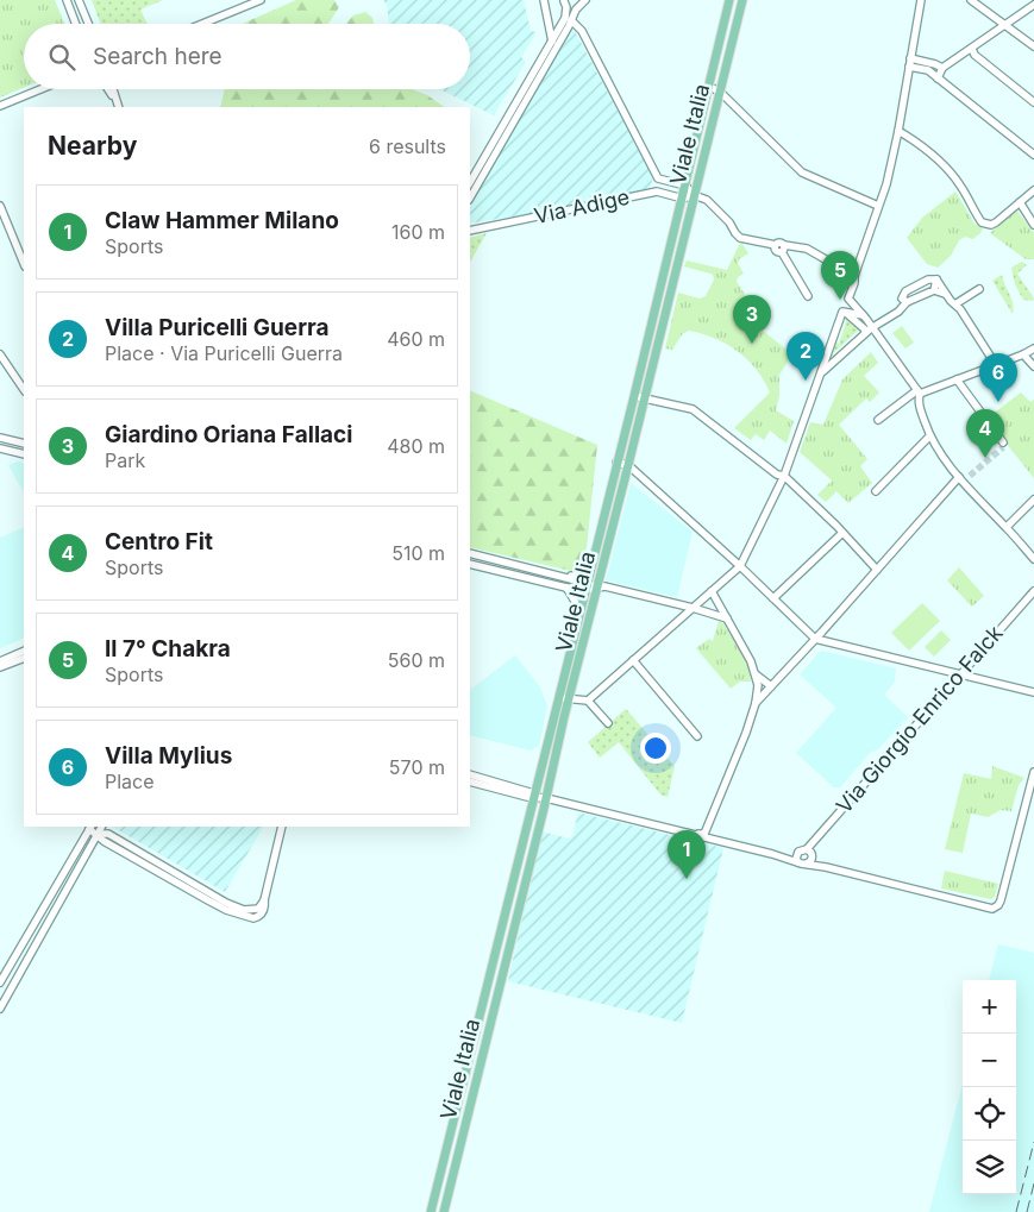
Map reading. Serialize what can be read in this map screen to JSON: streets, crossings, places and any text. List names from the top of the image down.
{
  "streets": {
    "main road": ["Viale Italia"],
    "street": ["Via Adige", "Via Giorgio Enrico Falck"]
  },
  "crossings": [
    ["Viale Italia", "Via Adige"]
  ],
  "page": {
    "search": "Search here",
    "heading": ["Nearby", "6 results"],
    "list": [
      {
        "mark": "1",
        "name": "Claw Hammer Milano",
        "note": "Sports",
        "value": "160 m"
      },
      {
        "mark": "2",
        "name": "Villa Puricelli Guerra",
        "note": "Place · Via Puricelli Guerra",
        "value": "460 m"
      },
      {
        "mark": "3",
        "name": "Giardino Oriana Fallaci",
        "note": "Park",
        "value": "480 m"
      },
      {
        "mark": "4",
        "name": "Centro Fit",
        "note": "Sports",
        "value": "510 m"
      },
      {
        "mark": "5",
        "name": "Il 7° Chakra",
        "note": "Sports",
        "value": "560 m"
      },
      {
        "mark": "6",
        "name": "Villa Mylius",
        "note": "Place",
        "value": "570 m"
      }
    ],
    "pins": [
      "5",
      "3",
      "2",
      "6",
      "4",
      "1"
    ],
    "map_buttons": ["+", "−"]
  }
}
